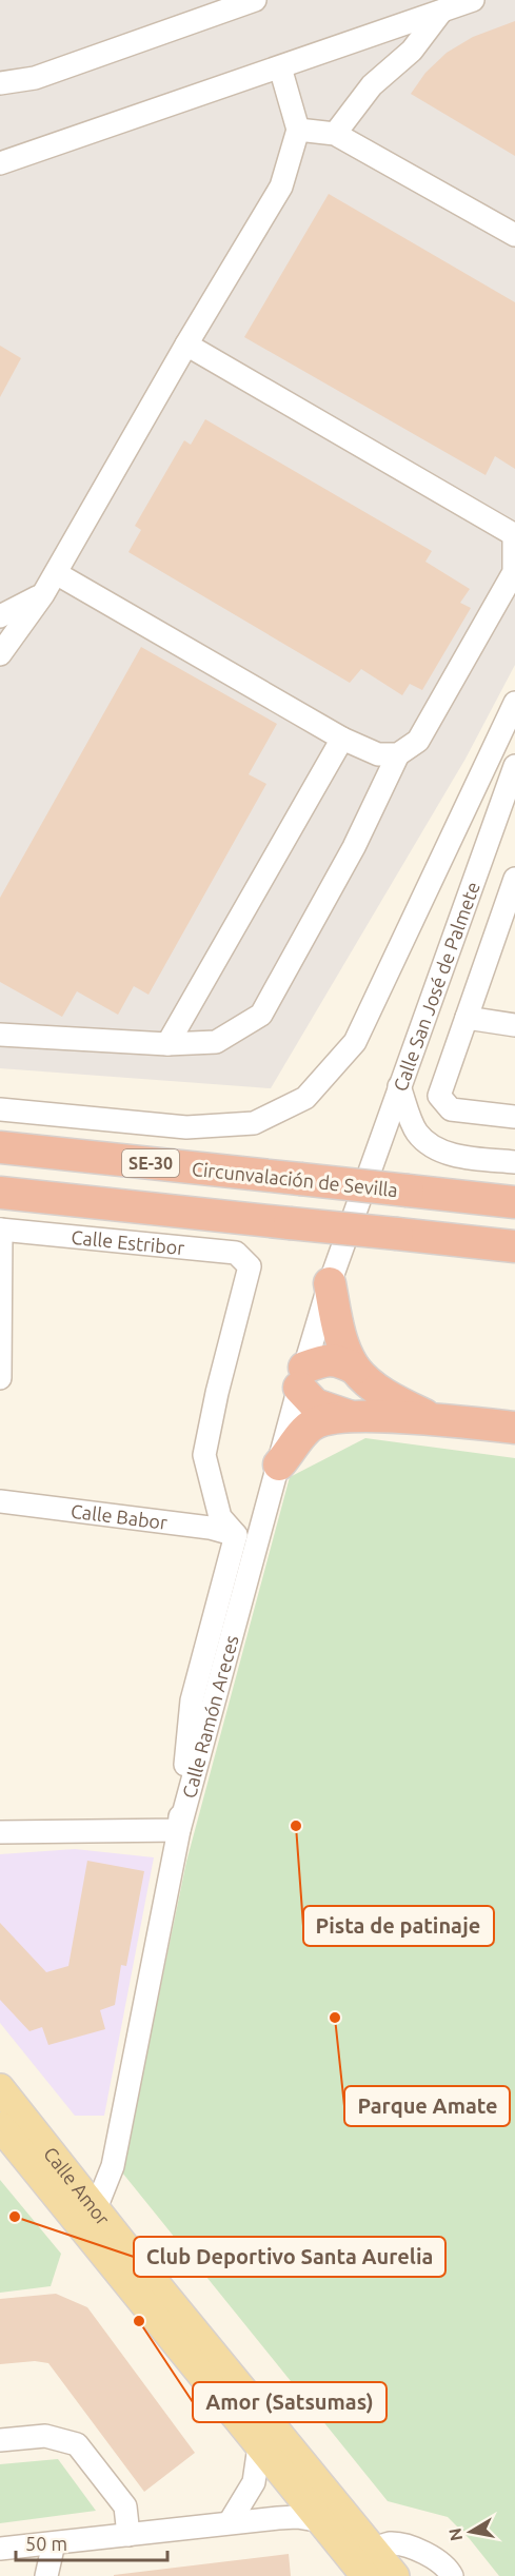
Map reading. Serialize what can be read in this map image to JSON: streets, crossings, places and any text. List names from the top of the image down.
{
  "streets": {
    "highway": ["SE-30", "Circunvalación de Sevilla"],
    "main road": ["Calle Amor"],
    "street": [
      "Calle San José de Palmete",
      "Calle Estribor",
      "Calle Babor",
      "Calle Ramón Areces"
    ]
  },
  "crossings": [
    ["Calle San José de Palmete", "Calle Ramón Areces"],
    ["Calle Estribor", "Calle Babor"],
    ["Calle Ramón Areces", "Calle Amor"]
  ],
  "places": [
    "Pista de patinaje",
    "Parque Amate",
    "Club Deportivo Santa Aurelia",
    "Amor (Satsumas)"
  ],
  "scale_bar": "50 m",
  "north": "left"
}
